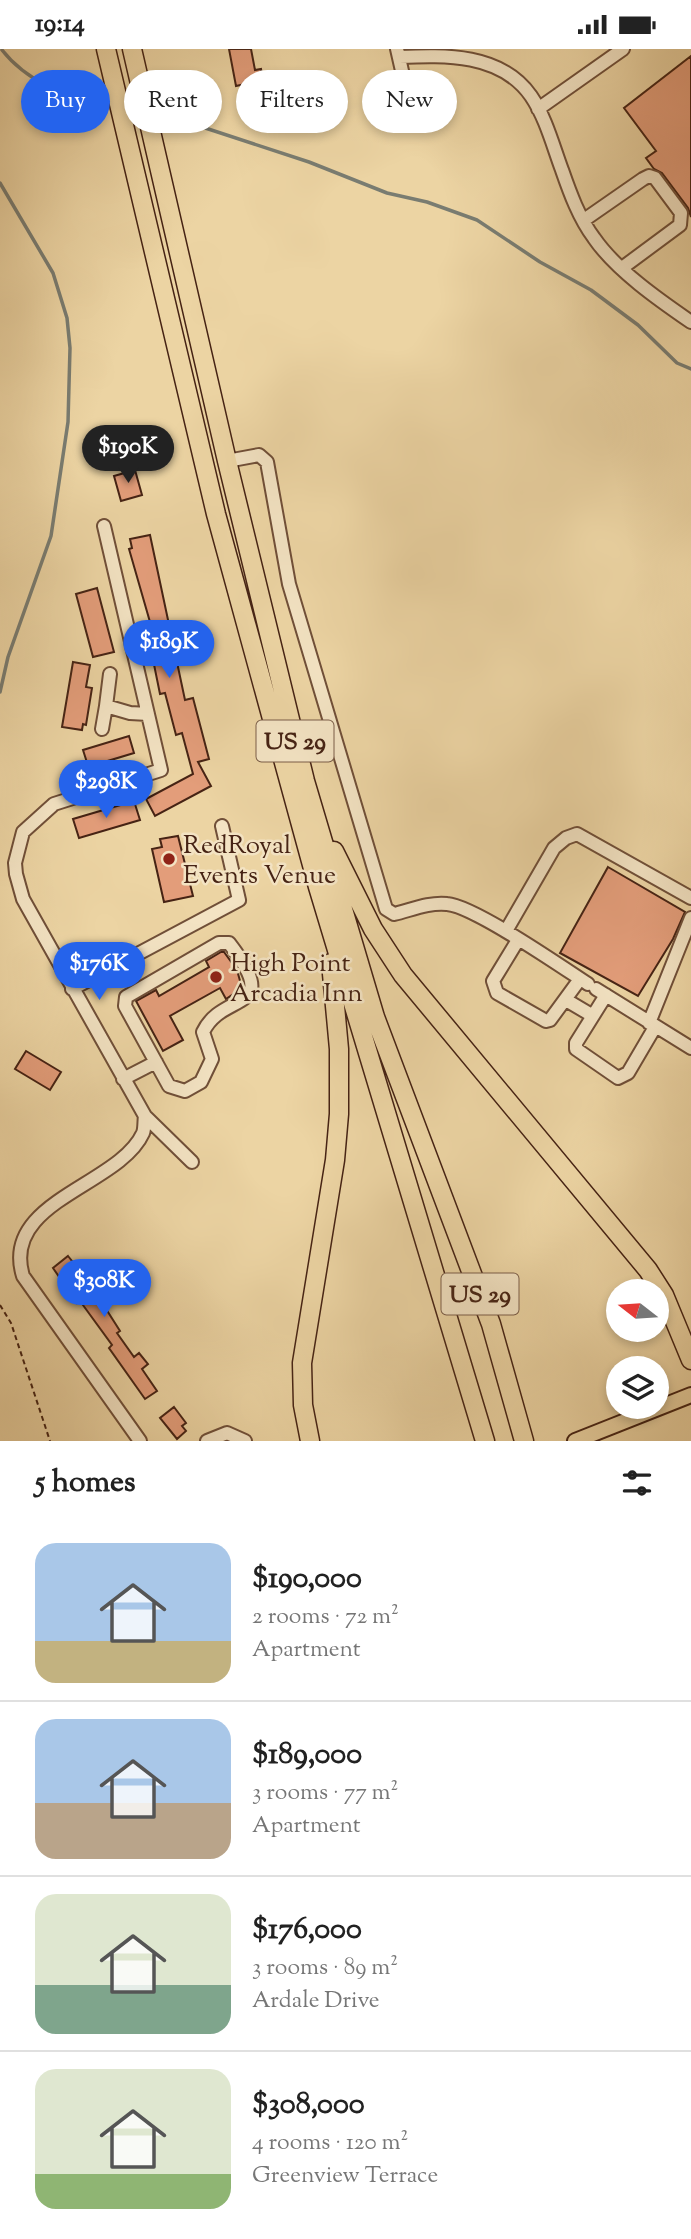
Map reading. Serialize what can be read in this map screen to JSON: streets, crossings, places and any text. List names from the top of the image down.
{
  "streets": {
    "highway": ["US 29"]
  },
  "places": ["RedRoyal Events Venue", "High Point Arcadia Inn"],
  "north": "left",
  "page": {
    "status": "19:14",
    "chip": [
      "Buy",
      "Rent",
      "Filters",
      "New"
    ],
    "price": [
      "$190K",
      "$189K",
      "$298K",
      "$176K",
      "$308K"
    ],
    "heading": "5 homes",
    "list": [
      {
        "name": "$190,000",
        "note": "2 rooms · 72 m² · Apartment"
      },
      {
        "name": "$189,000",
        "note": "3 rooms · 77 m² · Apartment"
      },
      {
        "name": "$176,000",
        "note": "3 rooms · 89 m² · Ardale Drive"
      },
      {
        "name": "$308,000",
        "note": "4 rooms · 120 m² · Greenview Terrace"
      }
    ]
  }
}
